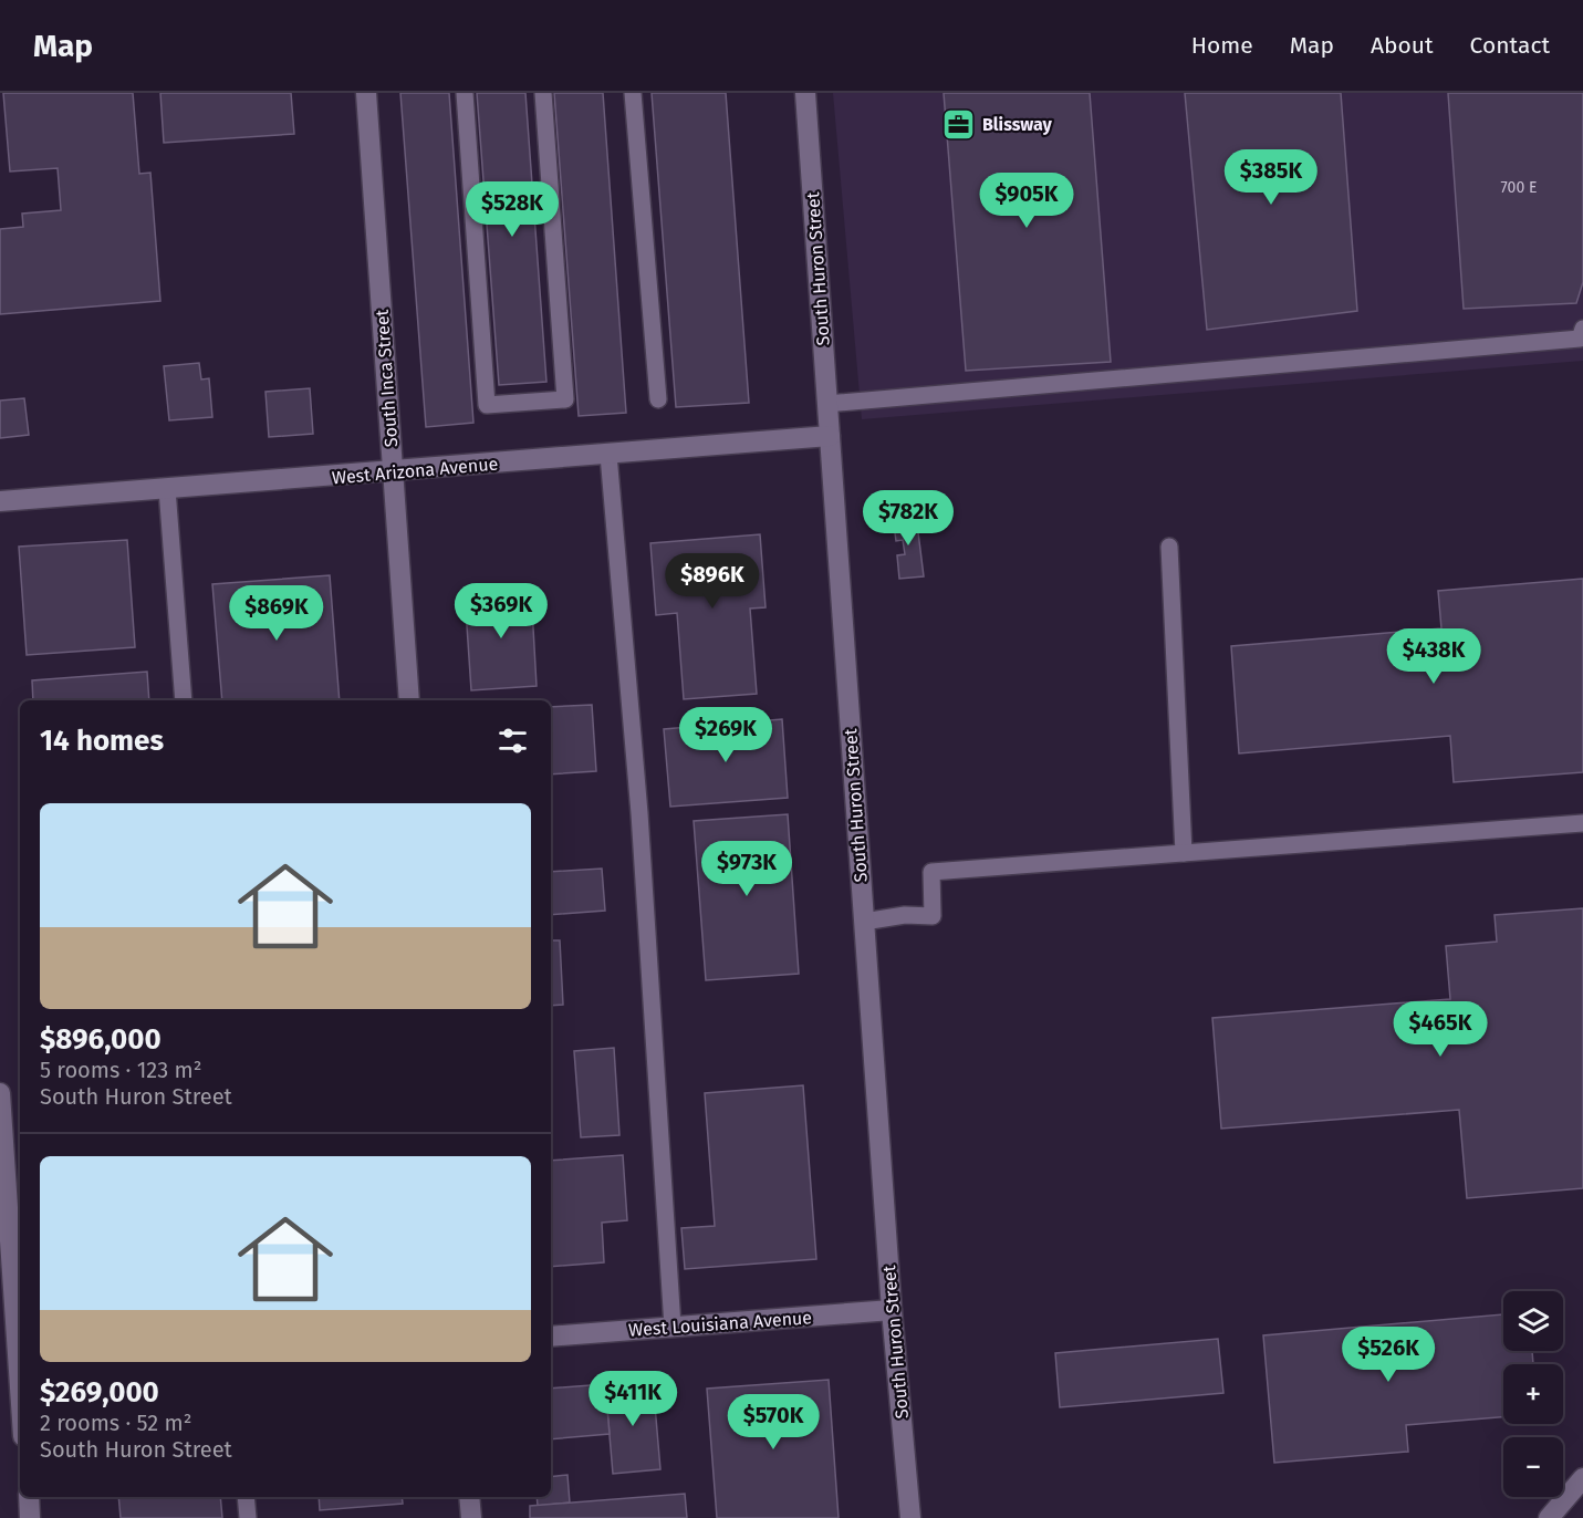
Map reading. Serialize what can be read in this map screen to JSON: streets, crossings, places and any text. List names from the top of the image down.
{
  "streets": {
    "street": [
      "South Huron Street",
      "South Inca Street",
      "West Arizona Avenue",
      "West Louisiana Avenue"
    ]
  },
  "crossings": [
    ["South Huron Street", "West Arizona Avenue"],
    ["South Huron Street", "West Louisiana Avenue"],
    ["South Inca Street", "West Arizona Avenue"]
  ],
  "places": {
    "office": ["Blissway"]
  },
  "house_numbers": ["700 E"],
  "page": {
    "header": "Map",
    "nav": [
      "Home",
      "Map",
      "About",
      "Contact"
    ],
    "price": [
      "$385K",
      "$905K",
      "$528K",
      "$782K",
      "$896K",
      "$369K",
      "$869K",
      "$438K",
      "$269K",
      "$973K",
      "$465K",
      "$526K",
      "$411K",
      "$570K"
    ],
    "heading": "14 homes",
    "list": [
      {
        "name": "$896,000",
        "note": "5 rooms · 123 m² · South Huron Street"
      },
      {
        "name": "$269,000",
        "note": "2 rooms · 52 m² · South Huron Street"
      }
    ],
    "map_buttons": ["+", "−"]
  }
}
